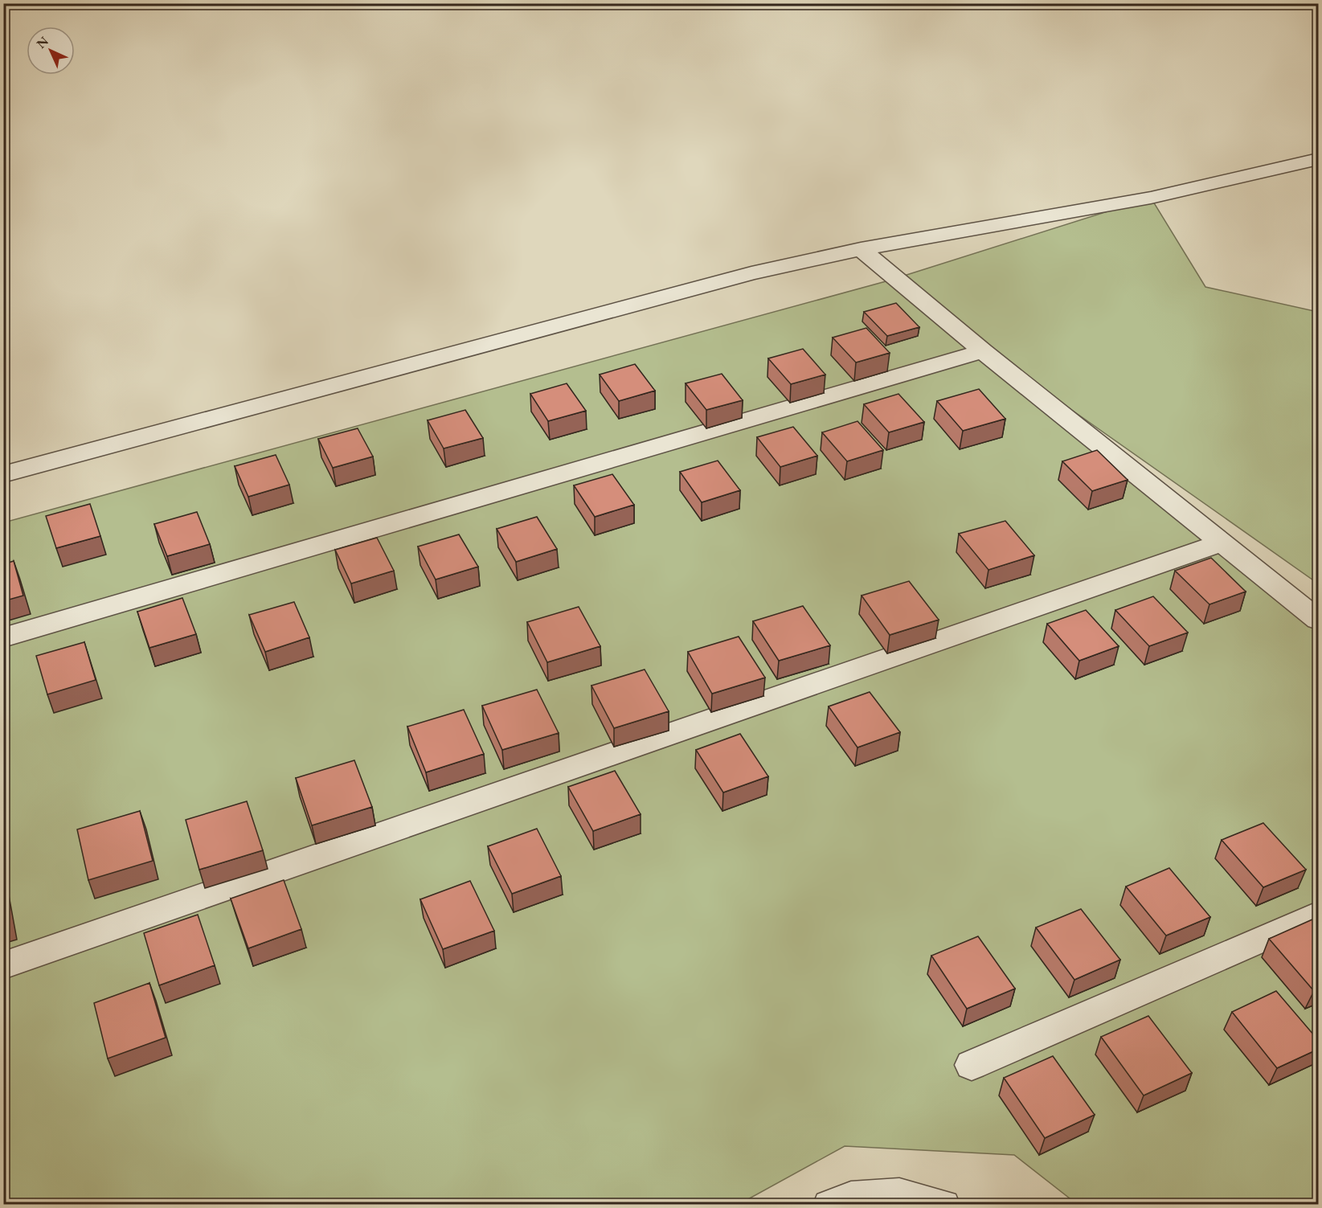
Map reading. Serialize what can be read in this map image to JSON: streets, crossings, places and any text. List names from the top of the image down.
{
  "north": "top left"
}
